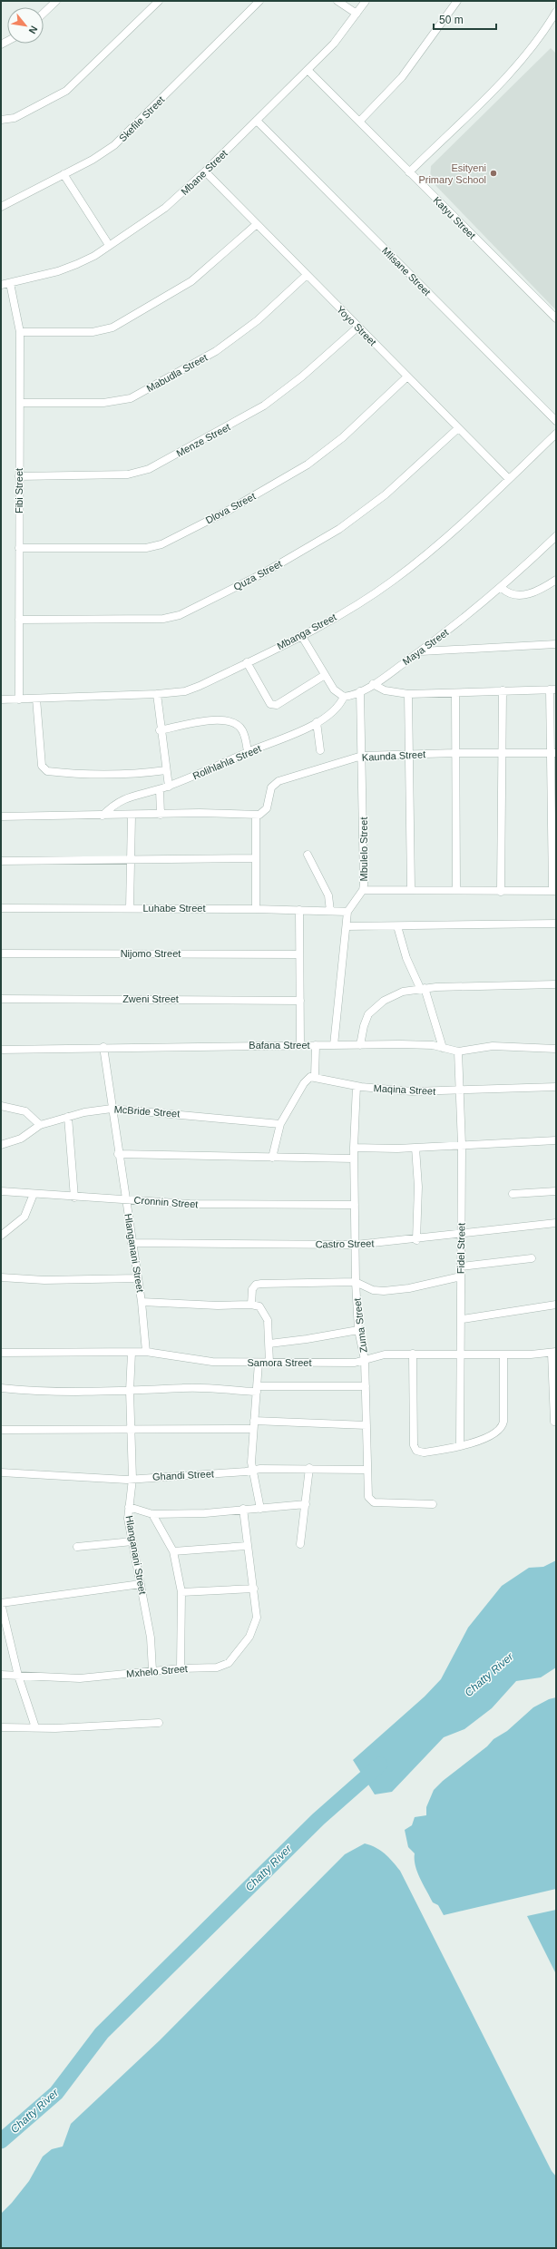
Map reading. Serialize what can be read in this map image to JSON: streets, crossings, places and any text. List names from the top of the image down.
{
  "streets": {
    "street": [
      "Skefile Street",
      "Mbane Street",
      "Katyu Street",
      "Mlisane Street",
      "Yoyo Street",
      "Mabudla Street",
      "Menze Street",
      "Fibi Street",
      "Dlova Street",
      "Quza Street",
      "Mbanga Street",
      "Maya Street",
      "Kaunda Street",
      "Rolihlahla Street",
      "Mbulelo Street",
      "Luhabe Street",
      "Nijomo Street",
      "Zweni Street",
      "Bafana Street",
      "Maqina Street",
      "McBride Street",
      "Cronnin Street",
      "Castro Street",
      "Fidel Street",
      "Hlanganani Street",
      "Zuma Street",
      "Samora Street",
      "Ghandi Street",
      "Mxhelo Street"
    ]
  },
  "crossings": [
    ["Mbane Street", "Katyu Street"],
    ["Mbane Street", "Mlisane Street"],
    ["Mbane Street", "Yoyo Street"],
    ["Mbane Street", "Fibi Street"],
    ["Yoyo Street", "Mabudla Street"],
    ["Yoyo Street", "Menze Street"],
    ["Yoyo Street", "Dlova Street"],
    ["Yoyo Street", "Quza Street"],
    ["Yoyo Street", "Mbanga Street"],
    ["Mabudla Street", "Fibi Street"],
    ["Menze Street", "Fibi Street"],
    ["Fibi Street", "Dlova Street"],
    ["Fibi Street", "Quza Street"],
    ["Fibi Street", "Mbanga Street"],
    ["Maya Street", "Rolihlahla Street"],
    ["Maya Street", "Mbulelo Street"],
    ["Kaunda Street", "Mbulelo Street"],
    ["Mbulelo Street", "Luhabe Street"],
    ["Bafana Street", "Fidel Street"],
    ["Bafana Street", "Hlanganani Street"],
    ["Maqina Street", "Fidel Street"],
    ["Maqina Street", "Zuma Street"],
    ["McBride Street", "Hlanganani Street"],
    ["Cronnin Street", "Hlanganani Street"],
    ["Cronnin Street", "Zuma Street"],
    ["Castro Street", "Fidel Street"],
    ["Castro Street", "Hlanganani Street"],
    ["Castro Street", "Zuma Street"],
    ["Fidel Street", "Samora Street"],
    ["Hlanganani Street", "Samora Street"],
    ["Hlanganani Street", "Ghandi Street"],
    ["Hlanganani Street", "Mxhelo Street"],
    ["Zuma Street", "Samora Street"],
    ["Zuma Street", "Ghandi Street"]
  ],
  "water": ["Chatty River"],
  "places": ["Esityeni Primary School"],
  "scale_bar": "50 m",
  "north": "bottom right"
}
